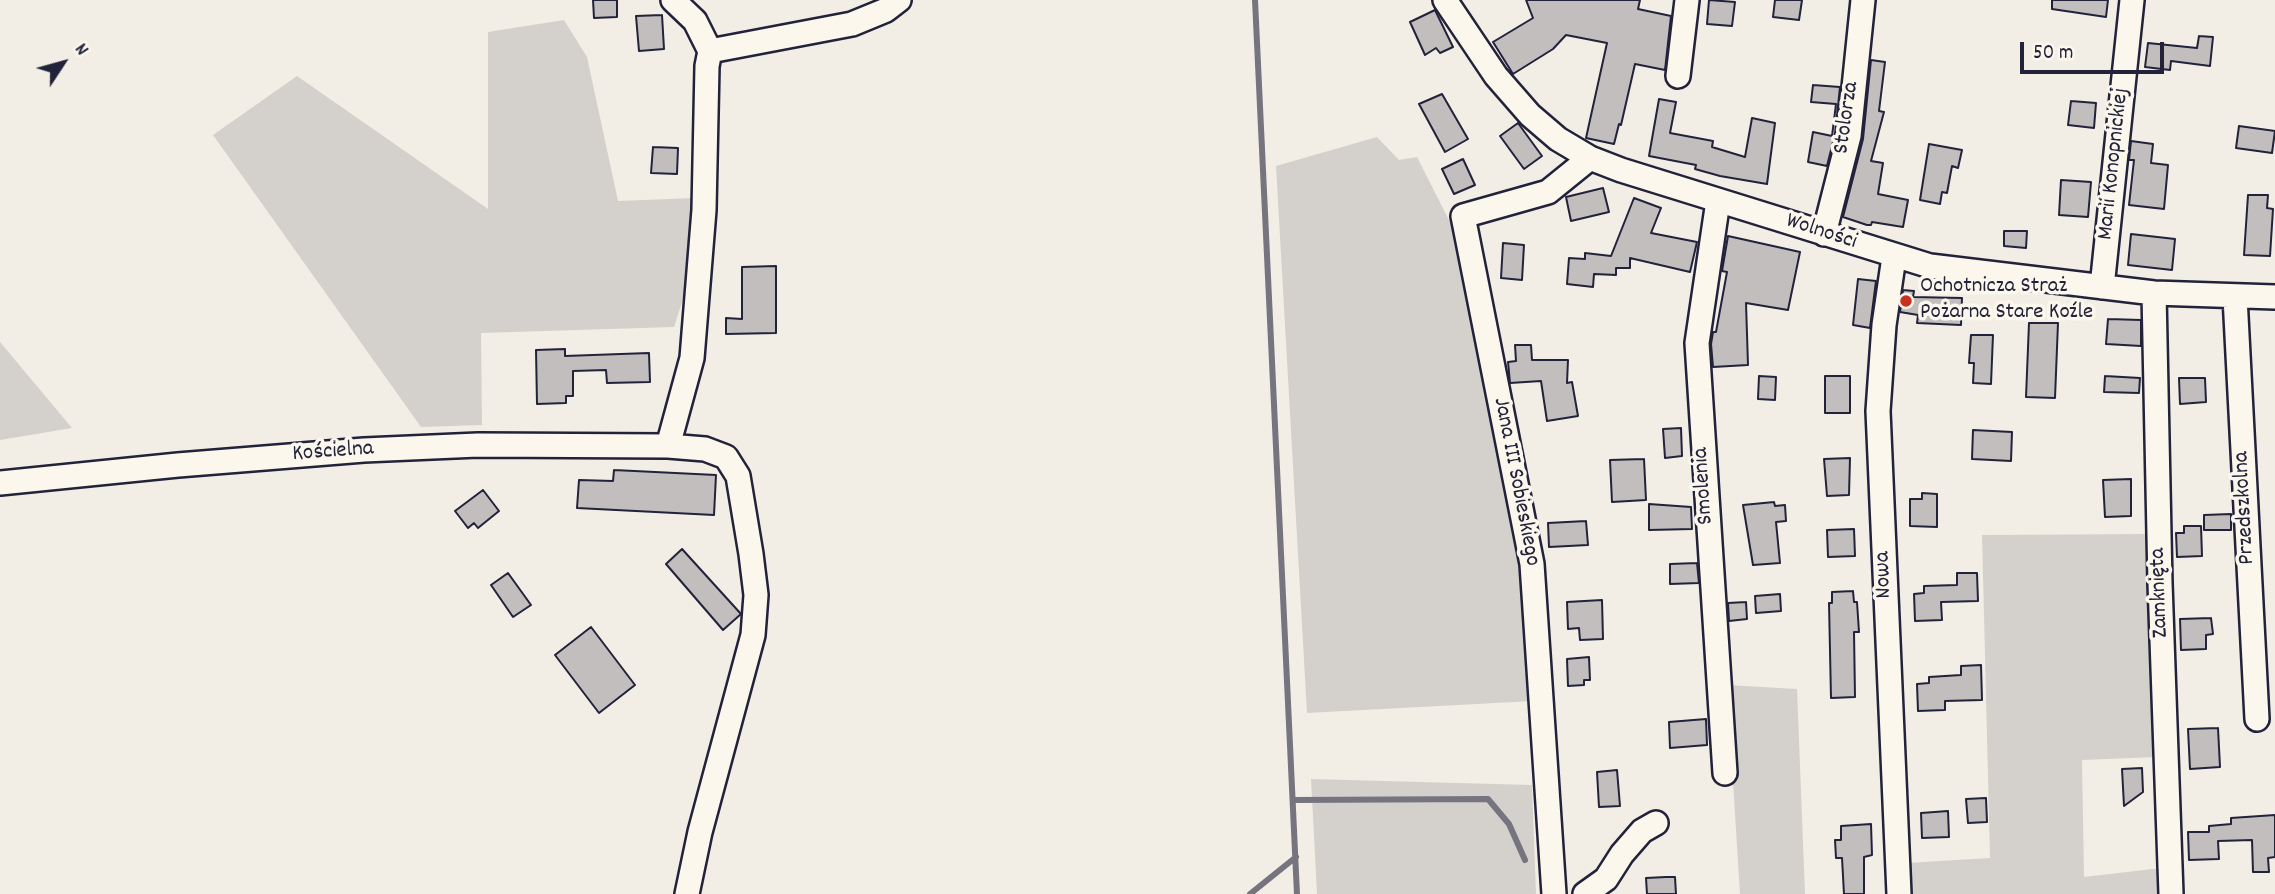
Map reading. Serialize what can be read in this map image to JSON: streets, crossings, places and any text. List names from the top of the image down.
{
  "streets": {
    "street": [
      "Stolorza",
      "Marii Konopnickiej",
      "Wolności",
      "Kościelna",
      "Jana III Sobieskiego",
      "Smolenia",
      "Przedszkolna",
      "Nowa",
      "Zamknięta"
    ]
  },
  "crossings": [
    ["Stolorza", "Wolności"],
    ["Marii Konopnickiej", "Wolności"],
    ["Wolności", "Jana III Sobieskiego"],
    ["Wolności", "Smolenia"],
    ["Wolności", "Przedszkolna"],
    ["Wolności", "Nowa"],
    ["Wolności", "Zamknięta"]
  ],
  "places": ["Ochotnicza Straż Pożarna Stare Koźle"],
  "scale_bar": "50 m",
  "north": "top right"
}
